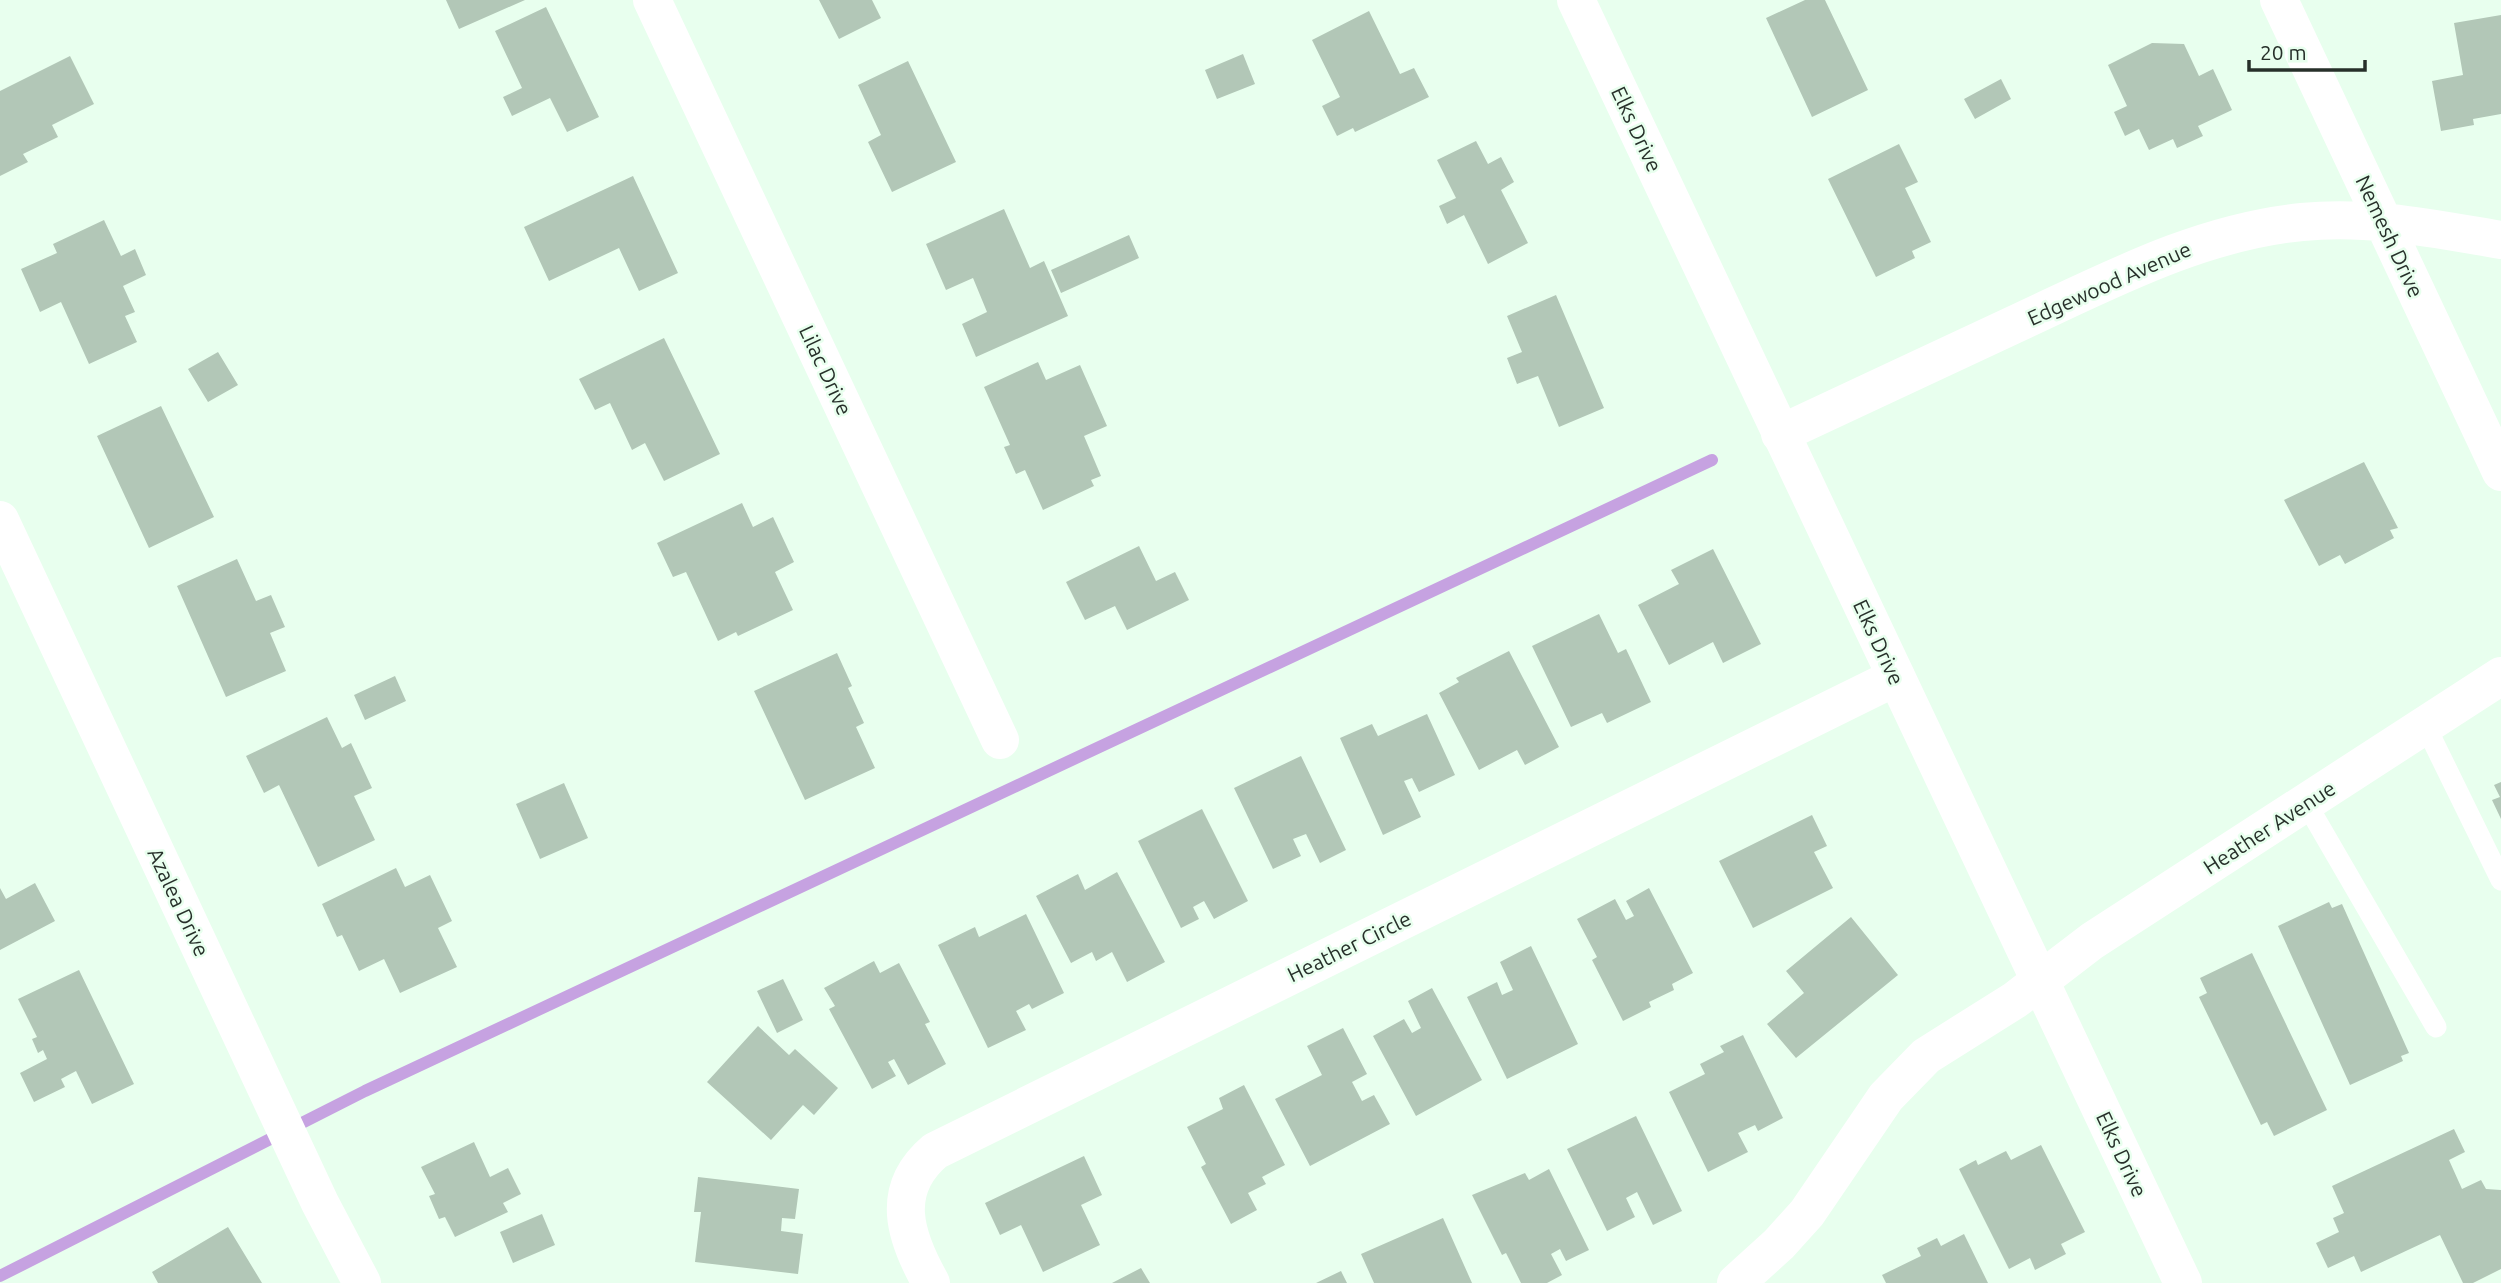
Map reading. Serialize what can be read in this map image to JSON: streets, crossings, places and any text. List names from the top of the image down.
{
  "streets": {
    "street": [
      "Elks Drive",
      "Nemesh Drive",
      "Edgewood Avenue",
      "Lilac Drive",
      "Heather Avenue",
      "Azalea Drive",
      "Heather Circle"
    ]
  },
  "crossings": [
    ["Elks Drive", "Edgewood Avenue"],
    ["Elks Drive", "Heather Avenue"],
    ["Elks Drive", "Heather Circle"],
    ["Nemesh Drive", "Edgewood Avenue"]
  ],
  "scale_bar": "20 m"
}
